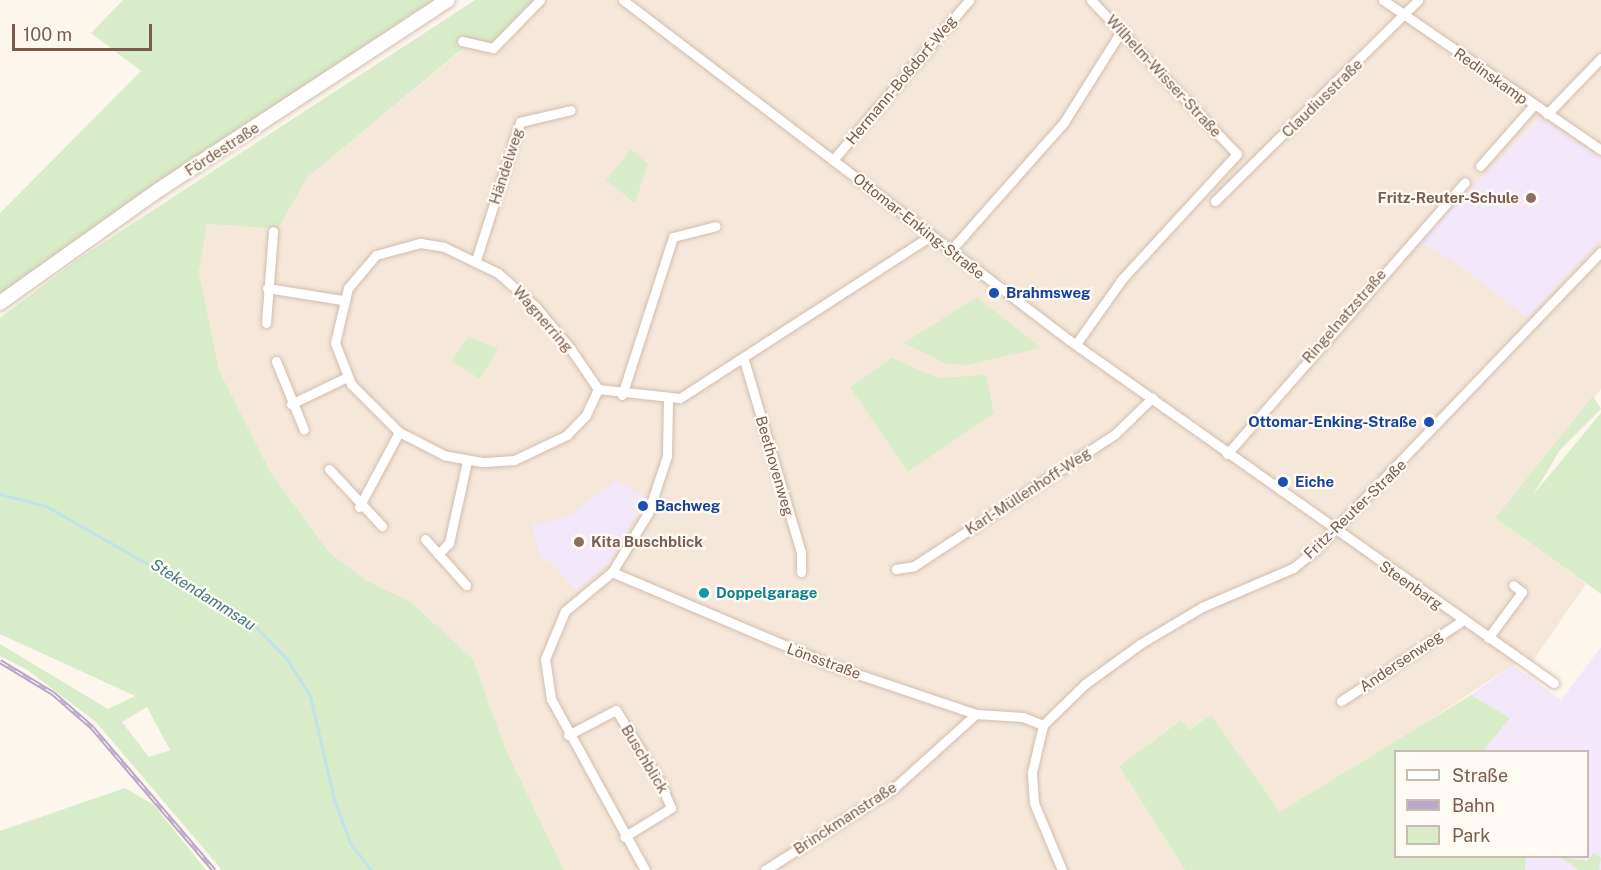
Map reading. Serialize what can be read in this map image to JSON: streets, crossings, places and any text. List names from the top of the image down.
{
  "streets": {
    "main road": ["Fördestraße"],
    "street": [
      "Wilhelm-Wisser-Straße",
      "Redinskamp",
      "Hermann-Boßdorf-Weg",
      "Claudiusstraße",
      "Händelweg",
      "Ottomar-Enking-Straße",
      "Ringelnatzstraße",
      "Wagnerring",
      "Beethovenweg",
      "Karl-Müllenhoff-Weg",
      "Fritz-Reuter-Straße",
      "Steenbarg",
      "Lönsstraße",
      "Andersenweg",
      "Buschblick",
      "Brinckmanstraße"
    ]
  },
  "crossings": [
    ["Redinskamp", "Claudiusstraße"],
    ["Hermann-Boßdorf-Weg", "Ottomar-Enking-Straße"],
    ["Händelweg", "Wagnerring"],
    ["Ottomar-Enking-Straße", "Ringelnatzstraße"],
    ["Ottomar-Enking-Straße", "Karl-Müllenhoff-Weg"],
    ["Ottomar-Enking-Straße", "Fritz-Reuter-Straße"],
    ["Ottomar-Enking-Straße", "Steenbarg"],
    ["Fritz-Reuter-Straße", "Steenbarg"],
    ["Fritz-Reuter-Straße", "Lönsstraße"],
    ["Steenbarg", "Andersenweg"],
    ["Lönsstraße", "Brinckmanstraße"]
  ],
  "water": ["Stekendammsau"],
  "places": [
    "Fritz-Reuter-Schule",
    "Brahmsweg",
    "Ottomar-Enking-Straße",
    "Eiche",
    "Bachweg",
    "Kita Buschblick",
    "Doppelgarage"
  ],
  "legend": ["Straße", "Bahn", "Park"],
  "scale_bar": "100 m"
}
